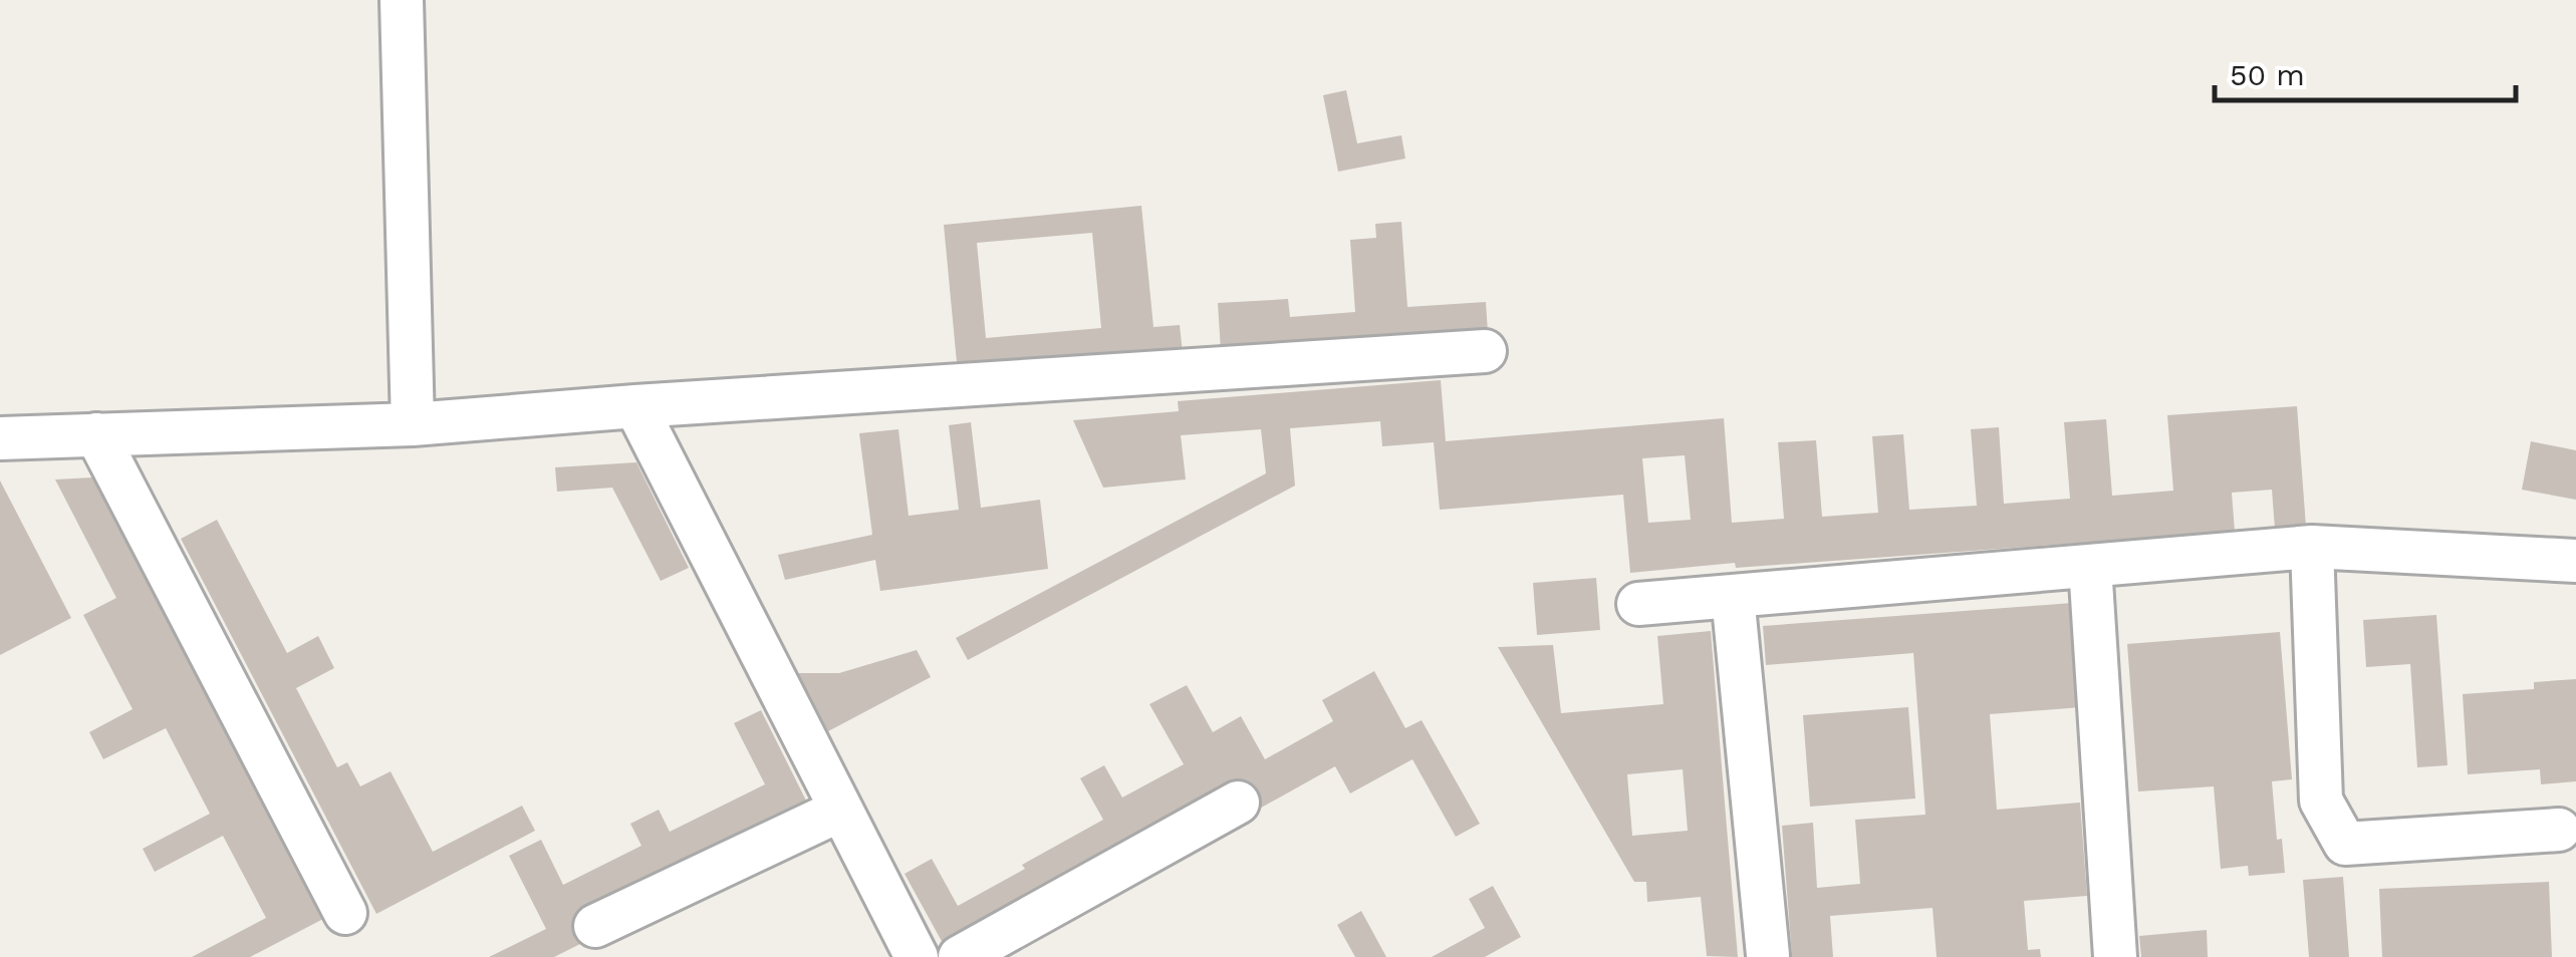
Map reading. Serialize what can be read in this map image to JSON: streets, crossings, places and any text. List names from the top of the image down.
{
  "scale_bar": "50 m"
}
